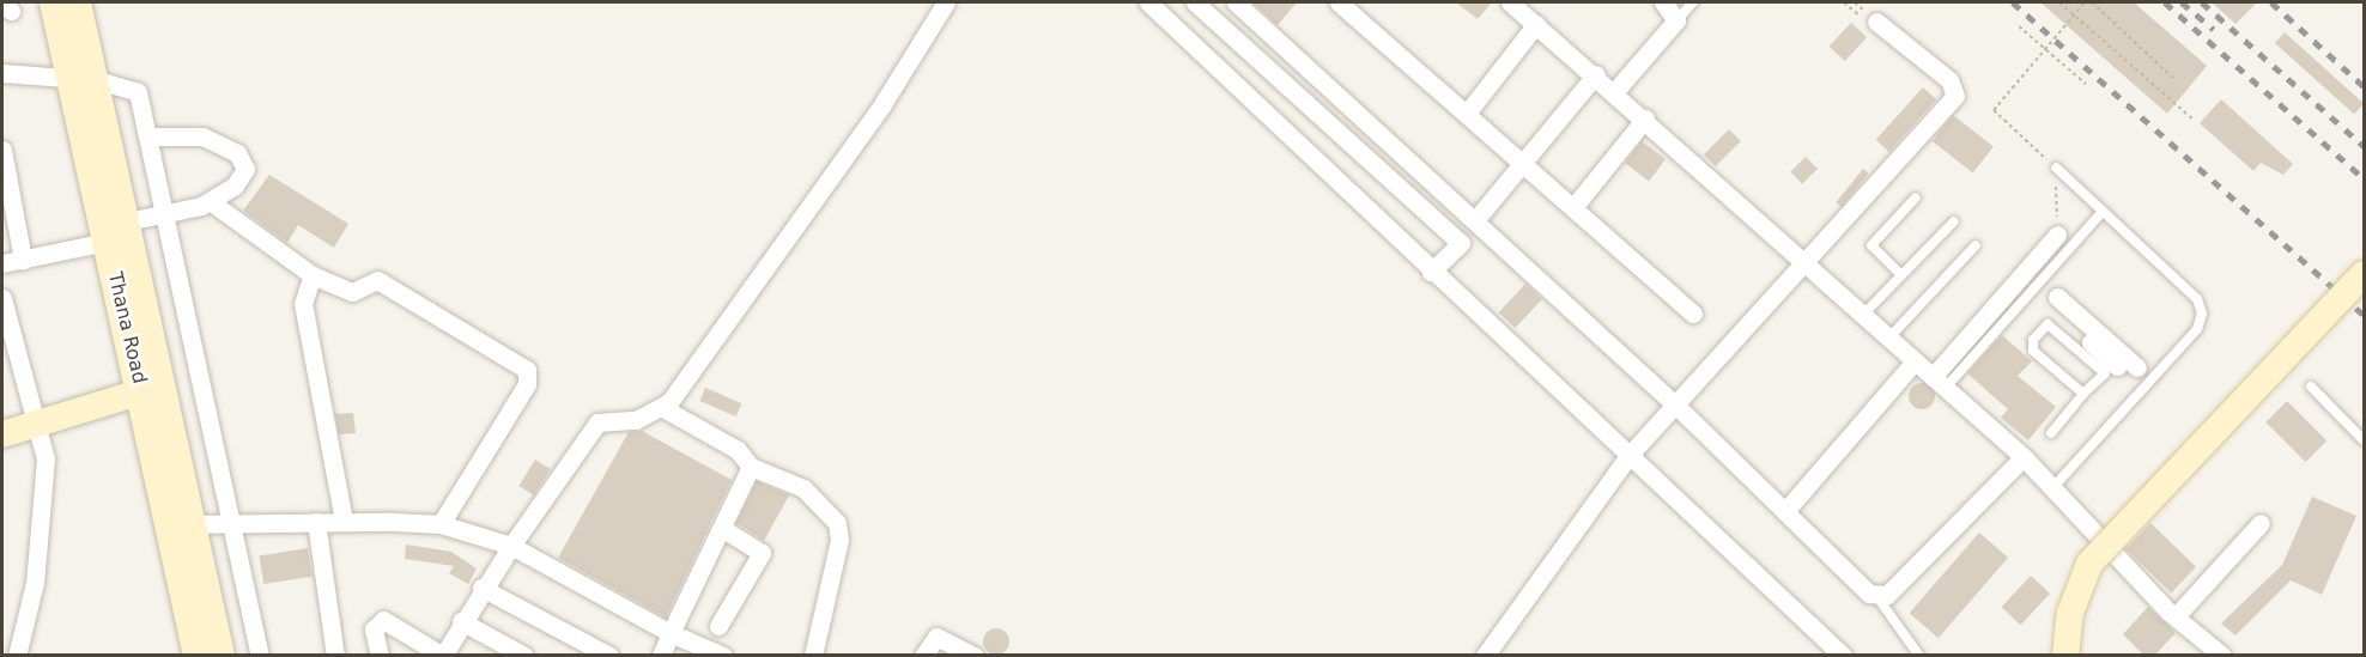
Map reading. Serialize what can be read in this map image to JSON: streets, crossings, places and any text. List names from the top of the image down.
{
  "streets": {
    "street": ["Thana Road"]
  }
}
